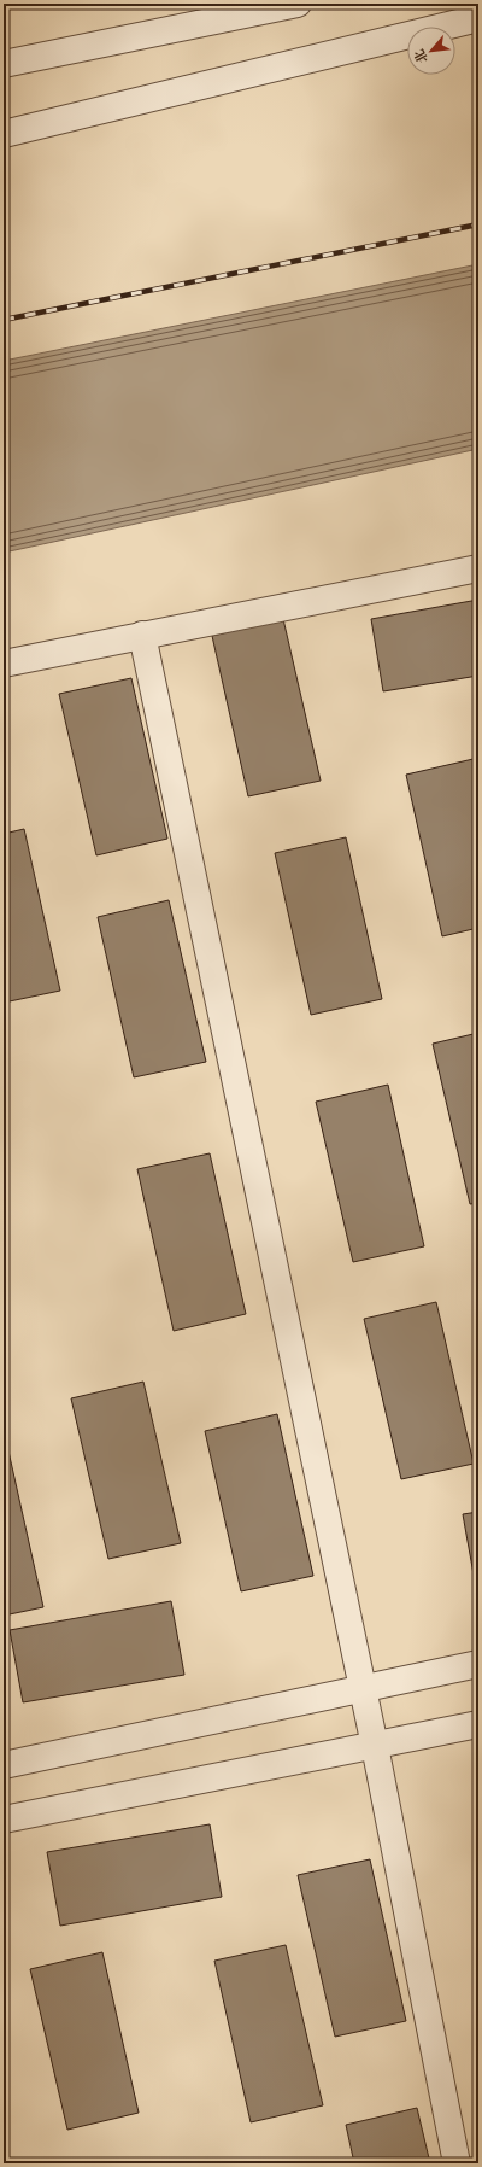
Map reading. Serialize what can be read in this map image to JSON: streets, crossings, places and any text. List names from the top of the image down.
{
  "north": "bottom left"
}
